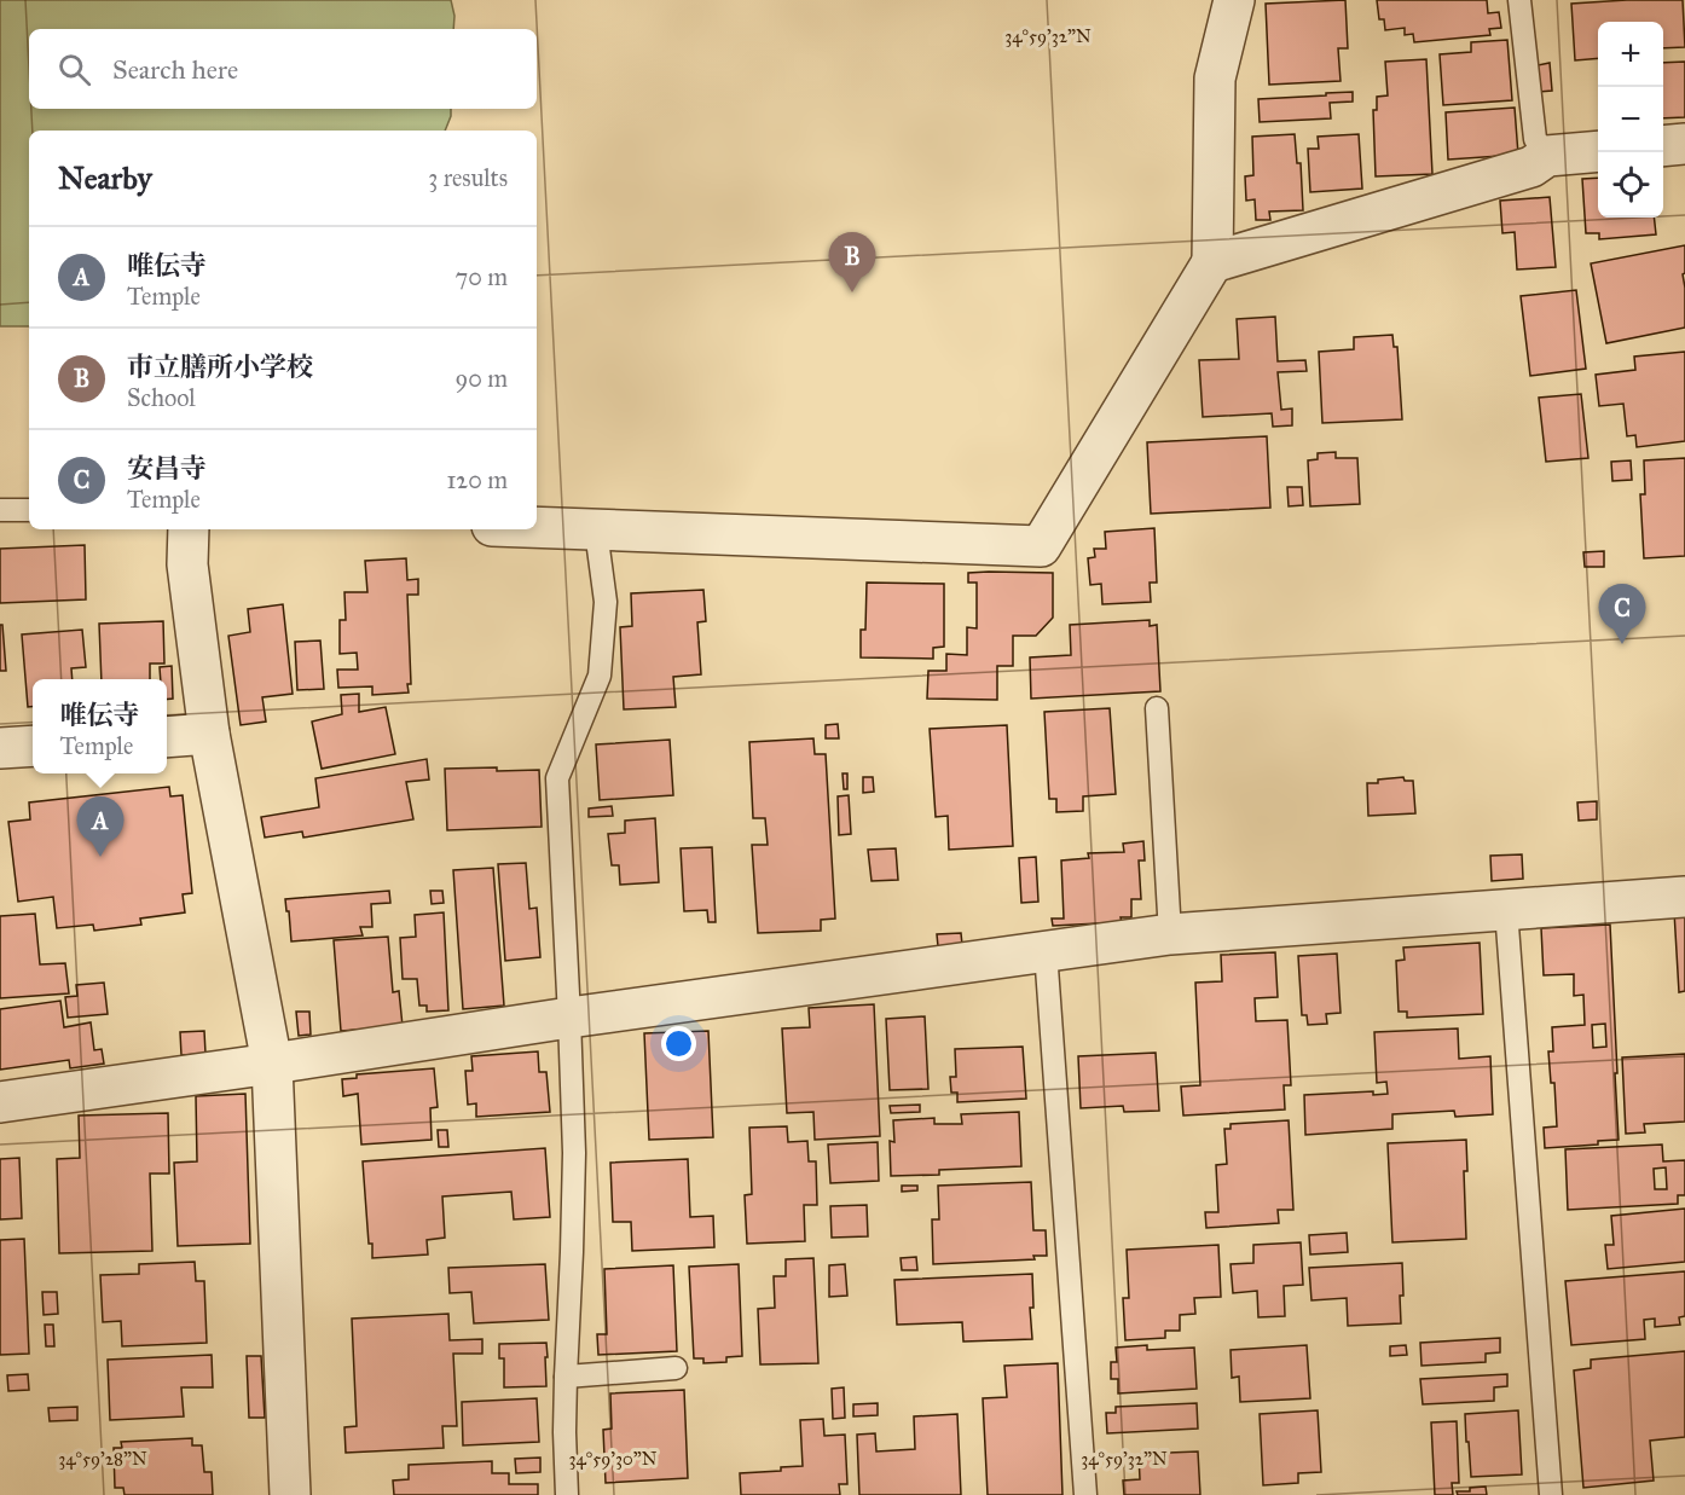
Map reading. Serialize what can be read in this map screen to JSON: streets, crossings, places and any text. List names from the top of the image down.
{
  "page": {
    "map_buttons": ["+", "−"],
    "search": "Search here",
    "heading": ["Nearby", "3 results"],
    "list": [
      {
        "mark": "A",
        "name": "唯伝寺",
        "note": "Temple",
        "value": "70 m"
      },
      {
        "mark": "B",
        "name": "市立膳所小学校",
        "note": "School",
        "value": "90 m"
      },
      {
        "mark": "C",
        "name": "安昌寺",
        "note": "Temple",
        "value": "120 m"
      }
    ],
    "pins": ["B", "C", "A"],
    "popup": ["唯伝寺", "Temple"]
  },
  "coordinates": ["34°59'32\"N", "34°59'28\"N", "34°59'30\"N"]
}
